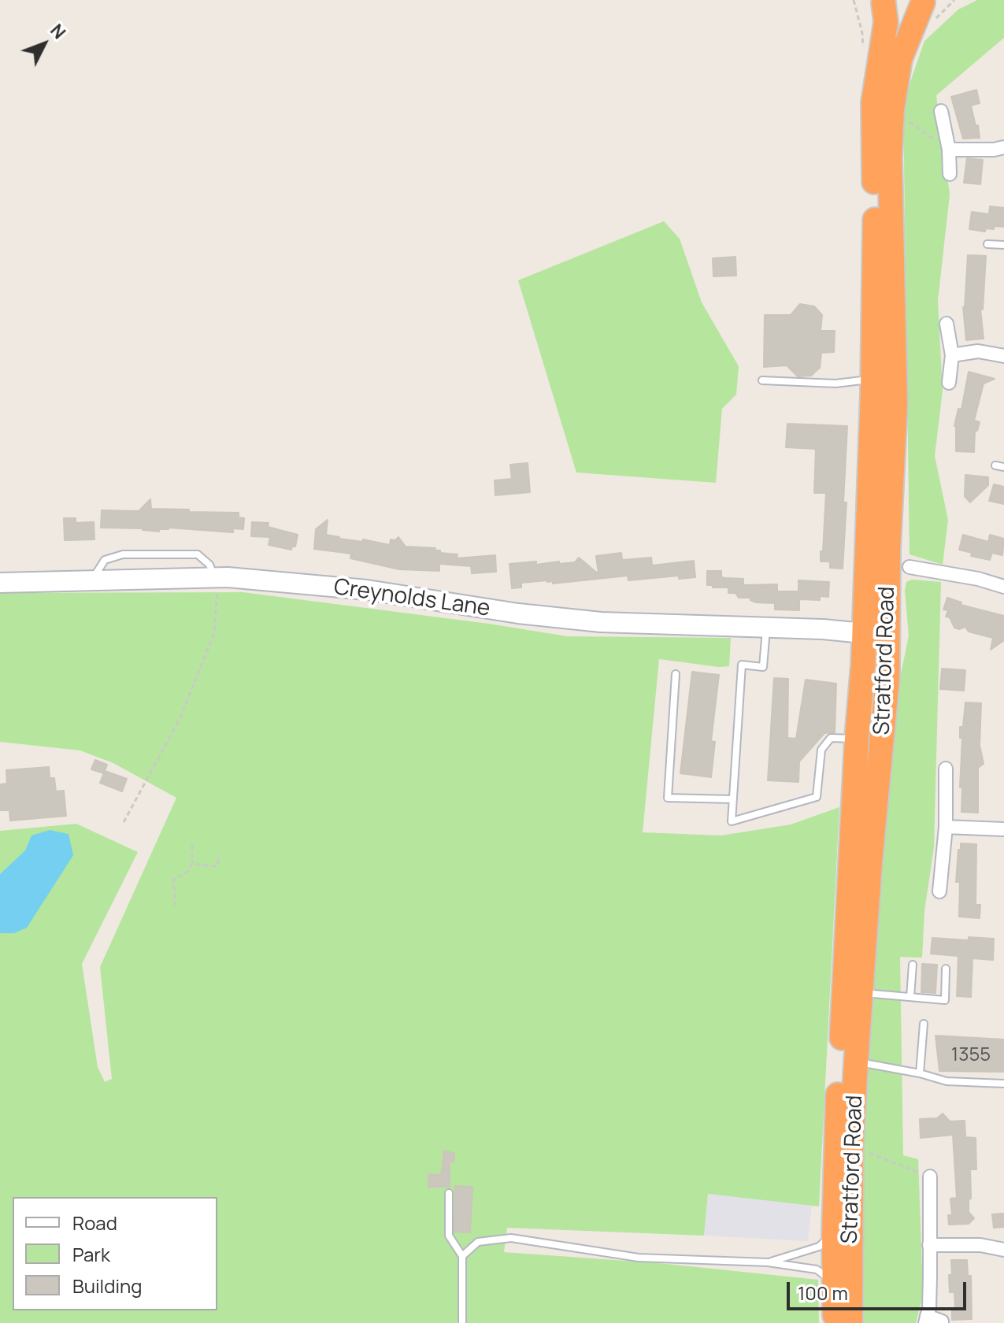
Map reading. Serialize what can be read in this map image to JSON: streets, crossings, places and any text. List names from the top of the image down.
{
  "streets": {
    "highway": ["Stratford Road"],
    "street": ["Creynolds Lane"]
  },
  "crossings": [
    ["Creynolds Lane", "Stratford Road"]
  ],
  "house_numbers": ["1355"],
  "legend": ["Road", "Park", "Building"],
  "scale_bar": "100 m",
  "north": "top right"
}
